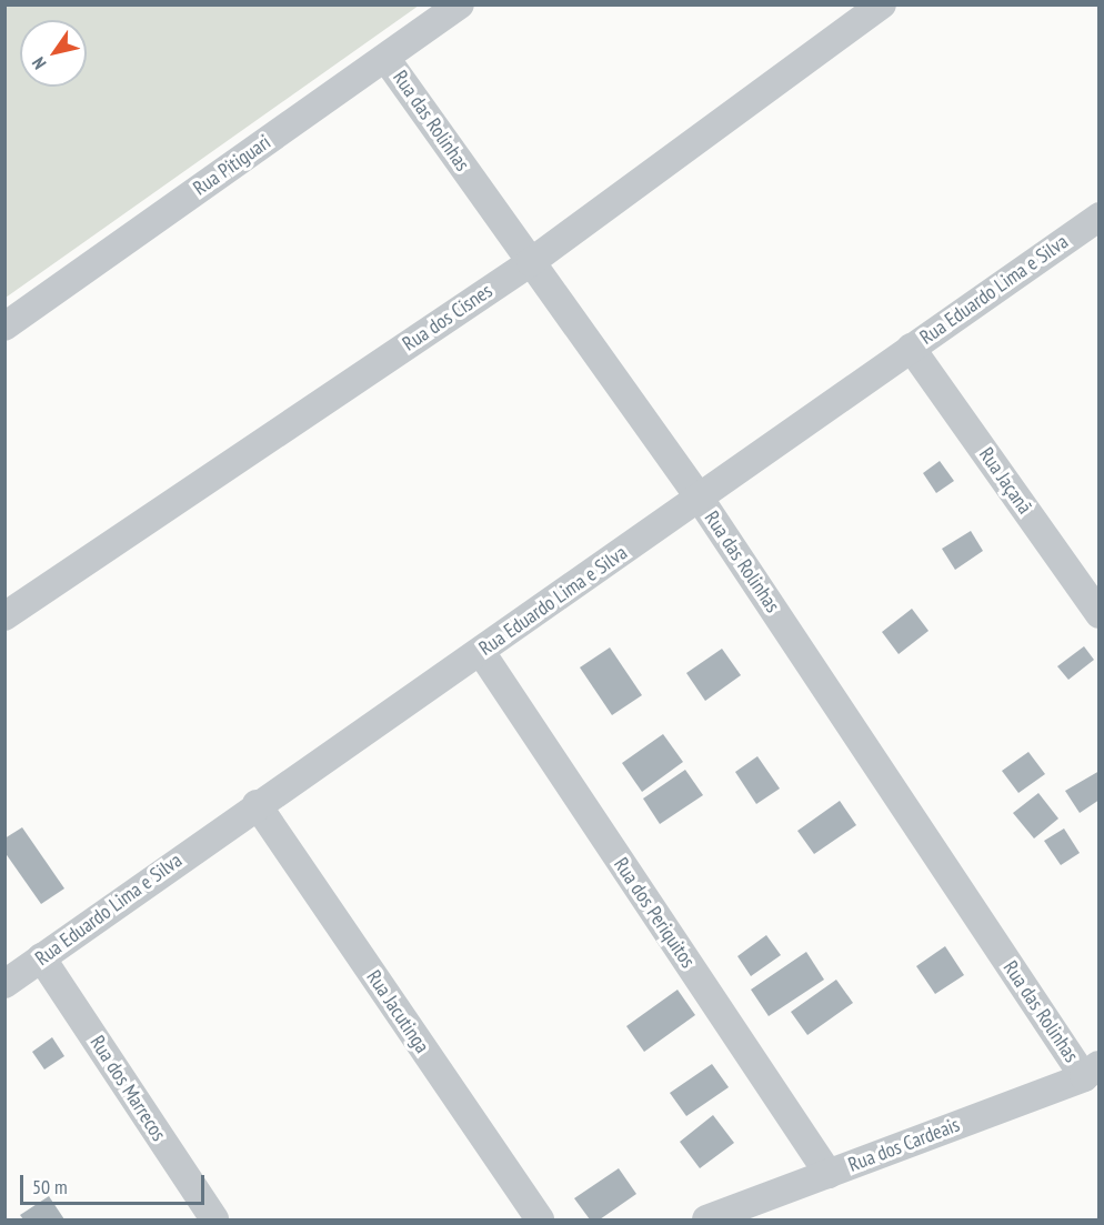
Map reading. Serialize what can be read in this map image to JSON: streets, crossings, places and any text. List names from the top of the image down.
{
  "streets": {
    "street": [
      "Rua das Rolinhas",
      "Rua Pitiguari",
      "Rua Eduardo Lima e Silva",
      "Rua dos Cisnes",
      "Rua Jaçanã",
      "Rua dos Periquitos",
      "Rua Jacutinga",
      "Rua dos Marrecos",
      "Rua dos Cardeais"
    ]
  },
  "crossings": [
    ["Rua das Rolinhas", "Rua Pitiguari"],
    ["Rua das Rolinhas", "Rua Eduardo Lima e Silva"],
    ["Rua das Rolinhas", "Rua dos Cisnes"],
    ["Rua das Rolinhas", "Rua dos Cardeais"],
    ["Rua Eduardo Lima e Silva", "Rua Jaçanã"],
    ["Rua Eduardo Lima e Silva", "Rua dos Periquitos"],
    ["Rua Eduardo Lima e Silva", "Rua Jacutinga"],
    ["Rua Eduardo Lima e Silva", "Rua dos Marrecos"],
    ["Rua dos Periquitos", "Rua dos Cardeais"]
  ],
  "scale_bar": "50 m",
  "north": "bottom left"
}
